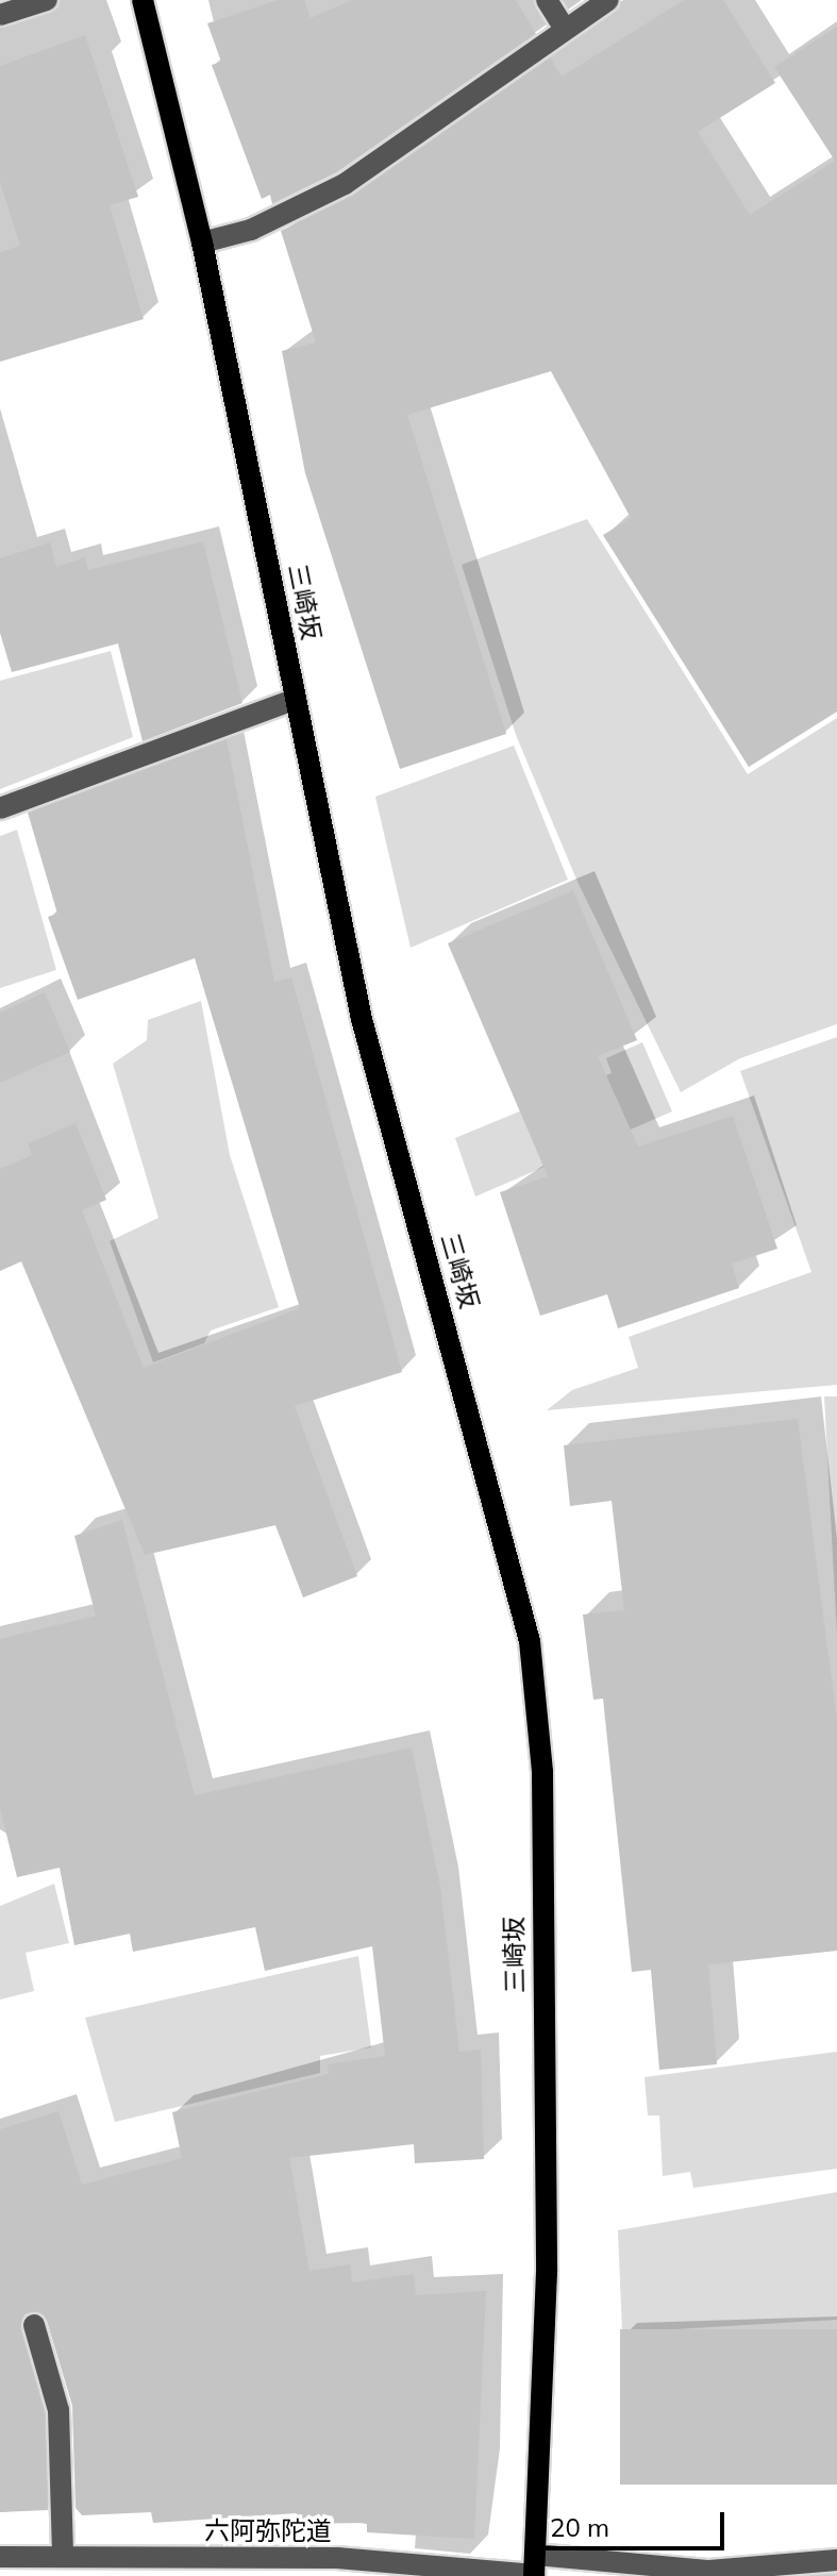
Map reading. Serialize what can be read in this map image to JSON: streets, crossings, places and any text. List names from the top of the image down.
{
  "streets": {
    "main road": ["三崎坂"],
    "street": ["六阿弥陀道"]
  },
  "crossings": [
    ["三崎坂", "六阿弥陀道"]
  ],
  "scale_bar": "20 m"
}
